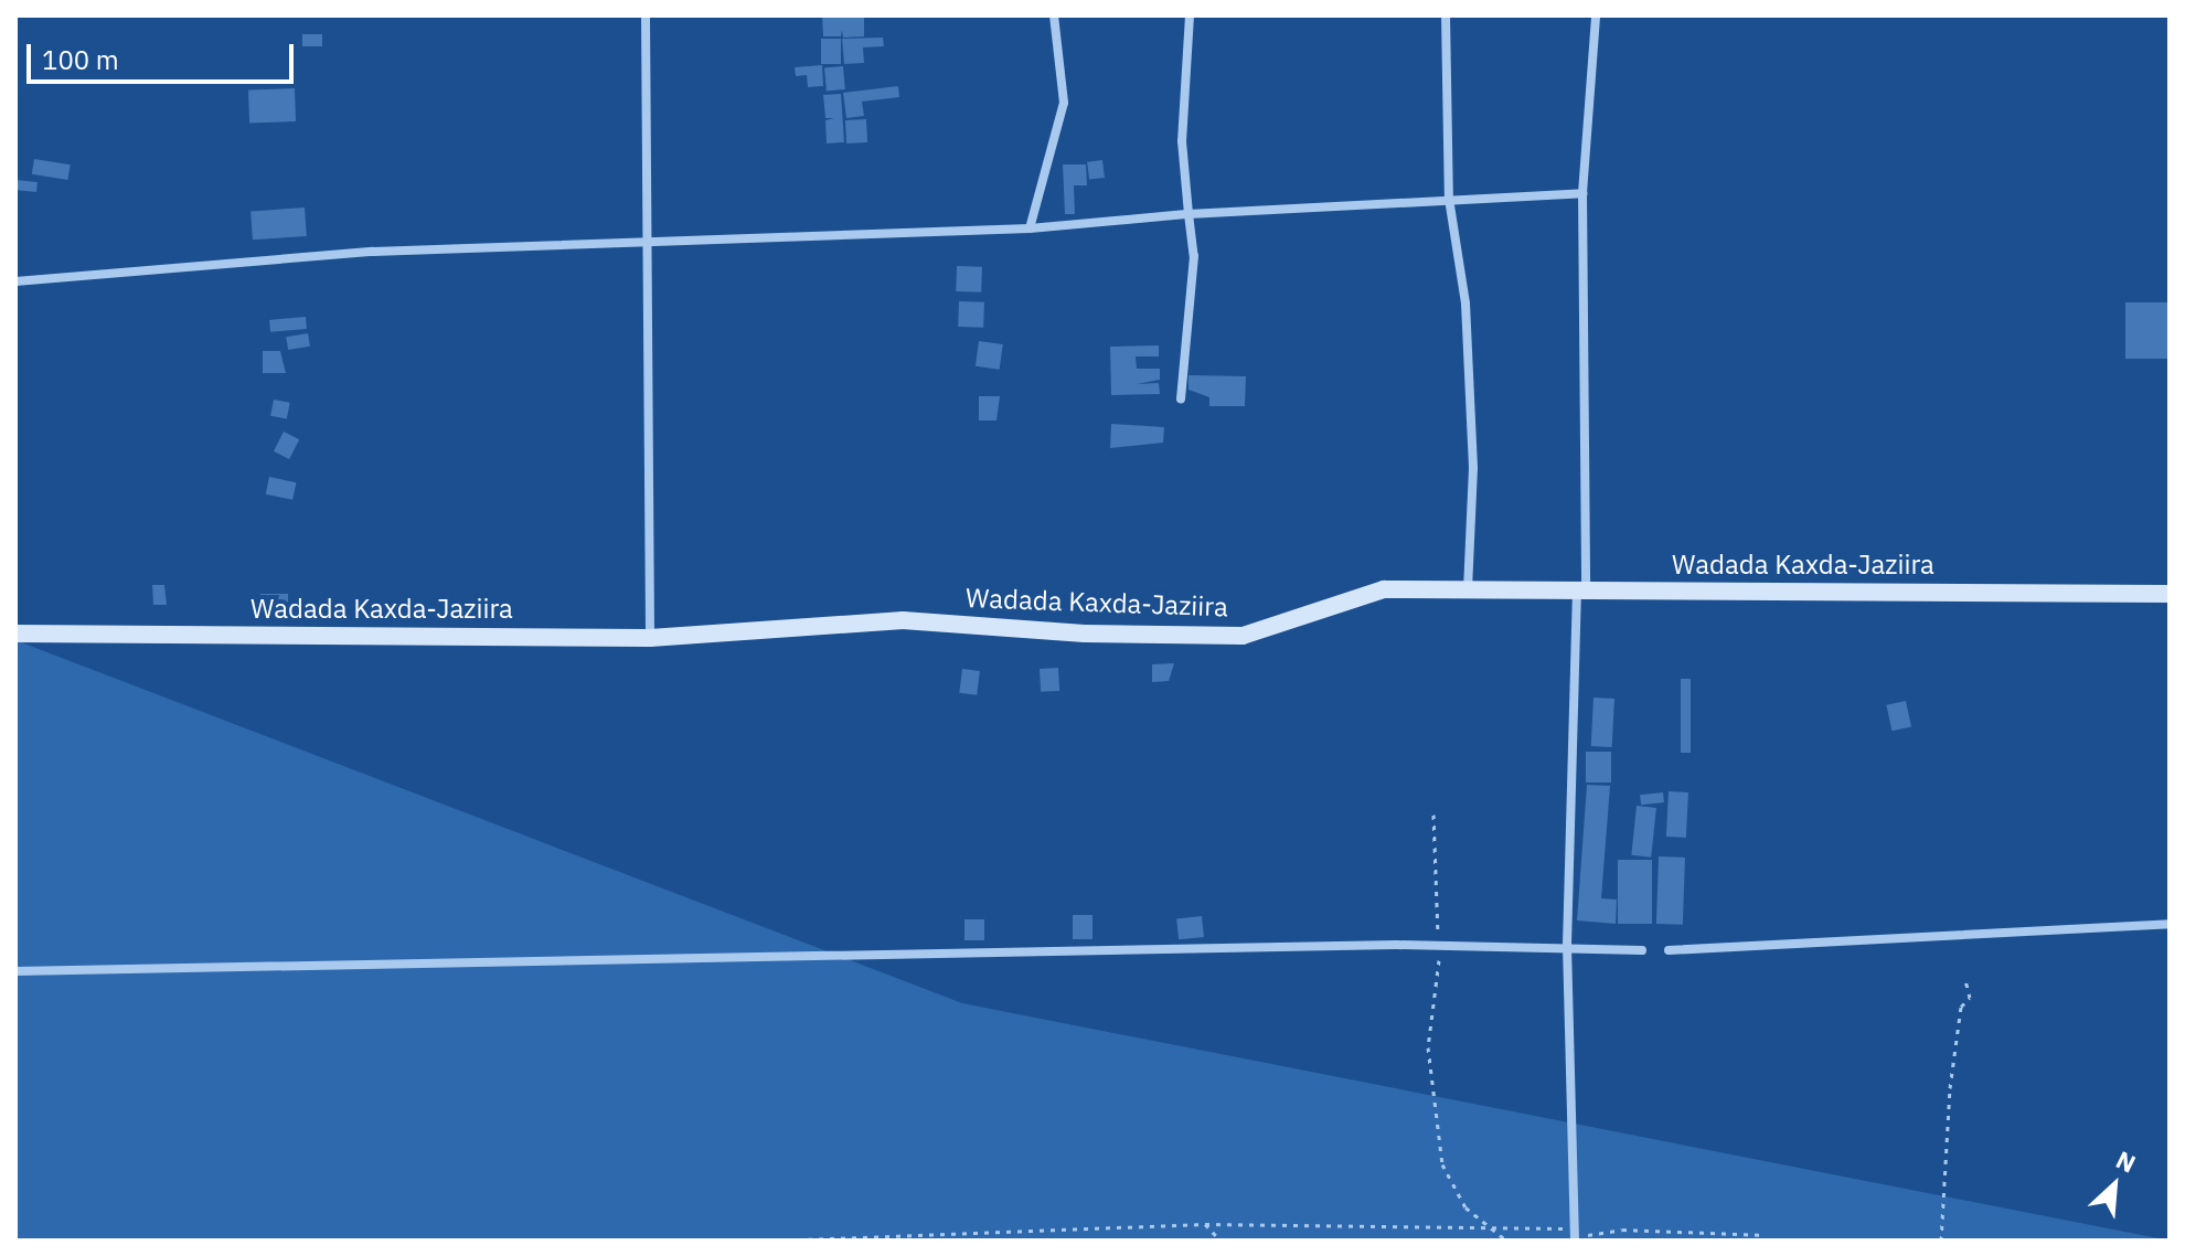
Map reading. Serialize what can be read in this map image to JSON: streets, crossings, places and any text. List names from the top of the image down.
{
  "streets": {
    "street": ["Wadada Kaxda-Jaziira"]
  },
  "scale_bar": "100 m",
  "north": "top right"
}
